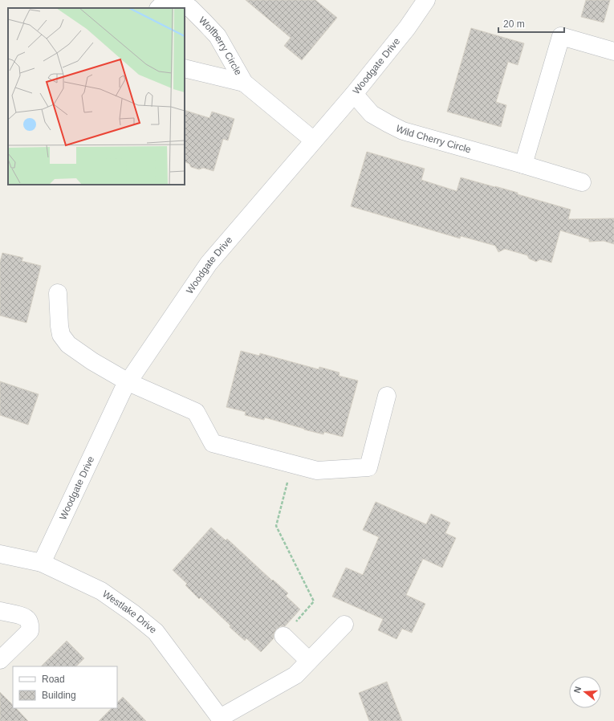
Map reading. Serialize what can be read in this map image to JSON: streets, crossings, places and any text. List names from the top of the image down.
{
  "streets": {
    "street": [
      "Wolfberry Circle",
      "Woodgate Drive",
      "Wild Cherry Circle",
      "Westlake Drive"
    ]
  },
  "crossings": [
    ["Wolfberry Circle", "Woodgate Drive"],
    ["Woodgate Drive", "Wild Cherry Circle"],
    ["Woodgate Drive", "Westlake Drive"]
  ],
  "legend": ["Road", "Building"],
  "scale_bar": "20 m",
  "north": "left"
}
